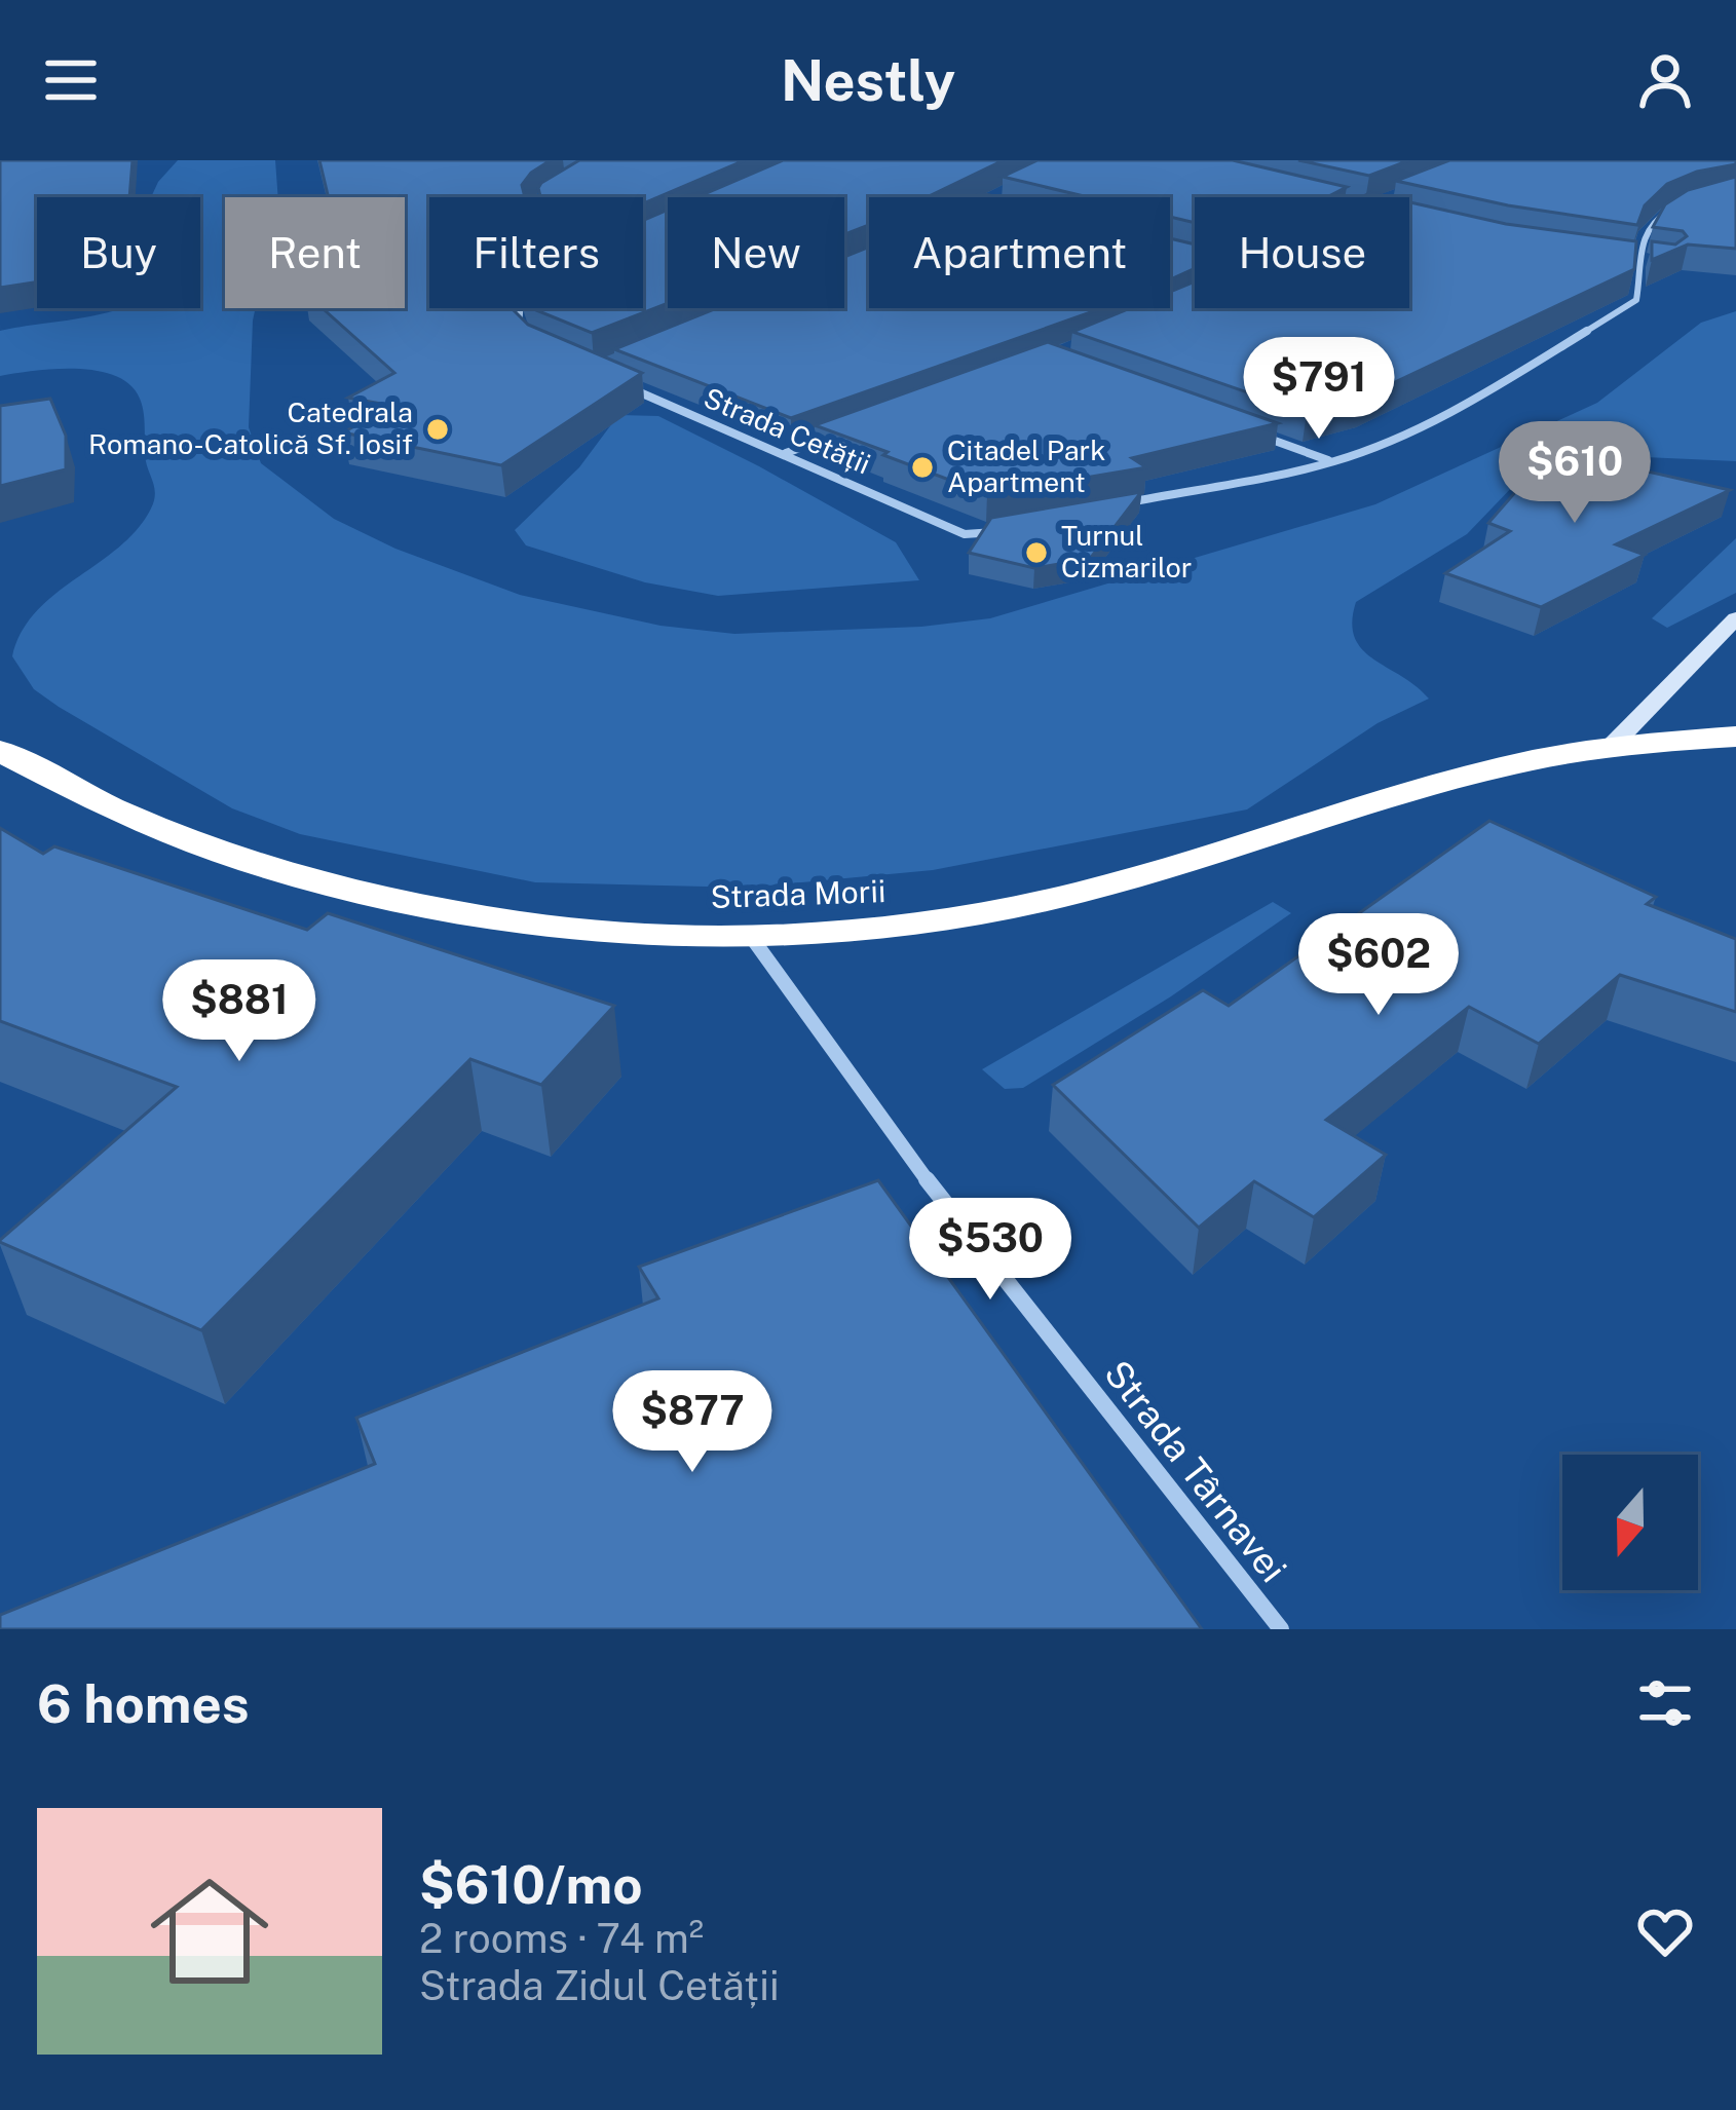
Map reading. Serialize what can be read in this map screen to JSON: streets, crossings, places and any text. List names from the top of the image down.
{
  "streets": {
    "highway": ["Strada Morii"],
    "street": ["Strada Cetății", "Strada Târnavei"]
  },
  "crossings": [
    ["Strada Morii", "Strada Târnavei"]
  ],
  "places": ["Catedrala Romano-Catolică Sf. Iosif", "Citadel Park Apartment", "Turnul Cizmarilor"],
  "north": "bottom",
  "page": {
    "header": "Nestly",
    "chip": [
      "Buy",
      "Rent",
      "Filters",
      "New",
      "Apartment",
      "House"
    ],
    "price": [
      "$791",
      "$610",
      "$602",
      "$881",
      "$530",
      "$877"
    ],
    "heading": "6 homes",
    "list": [
      {
        "name": "$610/mo",
        "note": "2 rooms · 74 m² · Strada Zidul Cetății"
      }
    ]
  }
}
